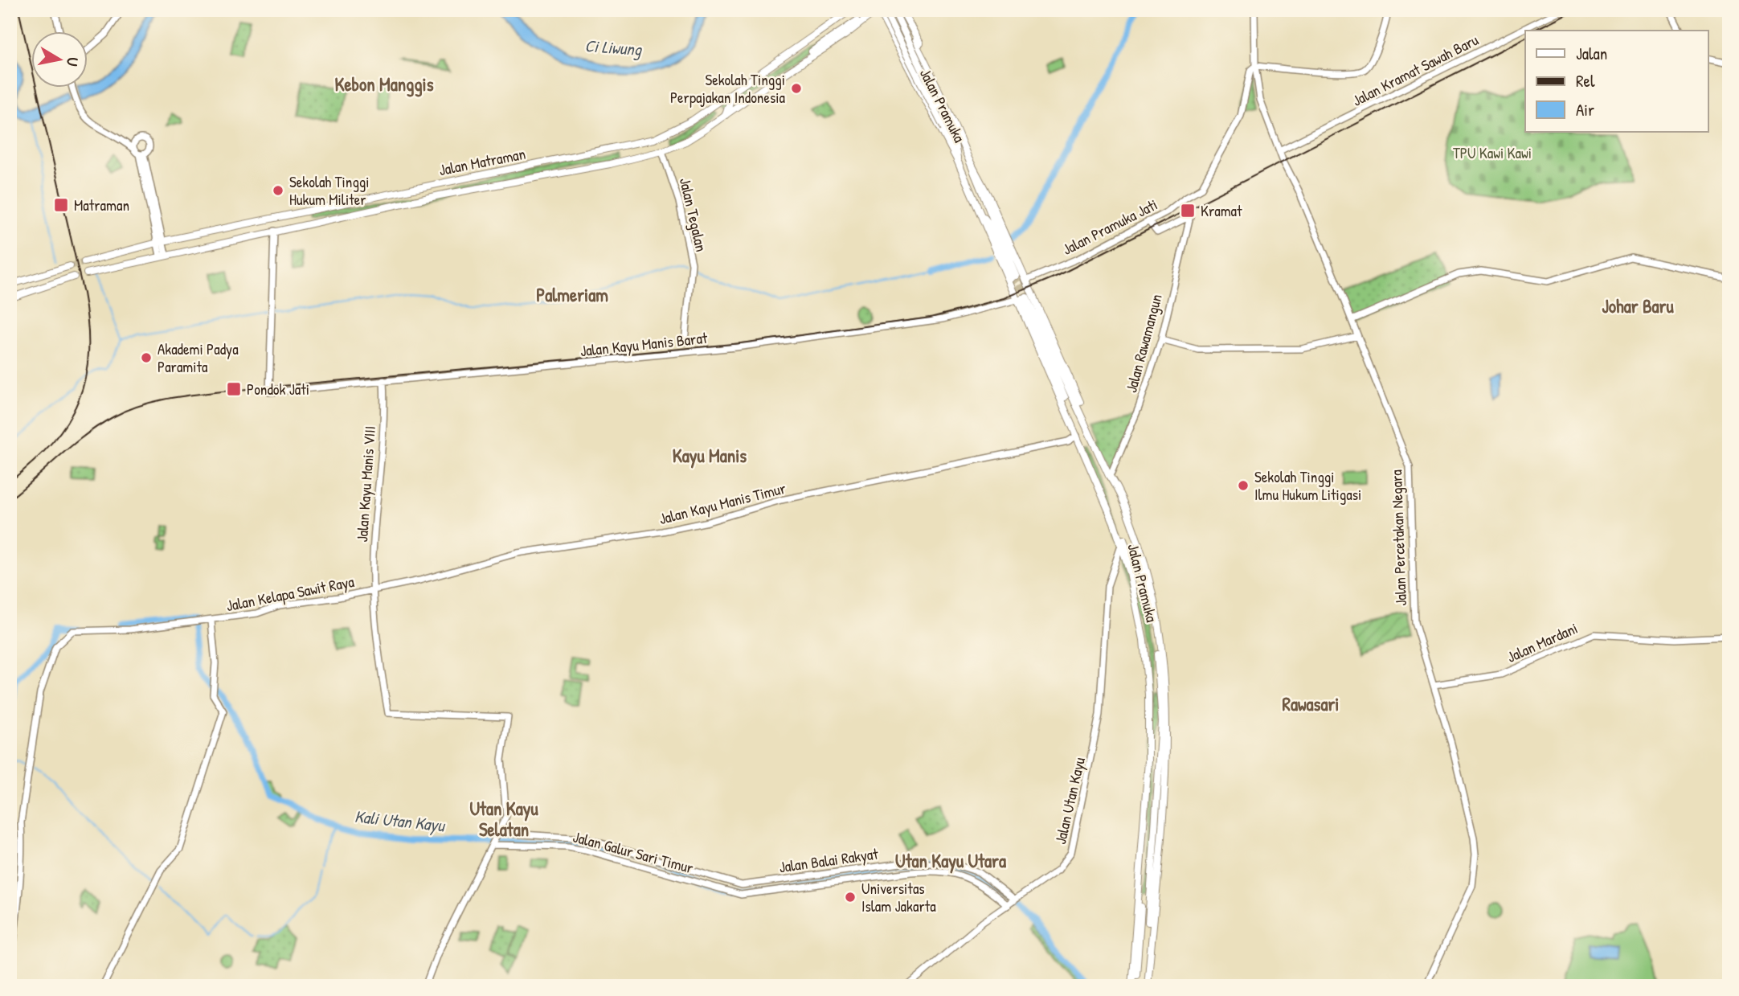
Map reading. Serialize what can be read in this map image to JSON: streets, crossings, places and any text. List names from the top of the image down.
{
  "streets": {
    "main road": ["Jalan Pramuka", "Jalan Matraman"],
    "street": [
      "Jalan Kramat Sawah Baru",
      "Jalan Tegalan",
      "Jalan Pramuka Jati",
      "Jalan Rawamangun",
      "Jalan Kayu Manis Barat",
      "Jalan Kayu Manis VIII",
      "Jalan Kayu Manis Timur",
      "Jalan Percetakan Negara",
      "Jalan Kelapa Sawit Raya",
      "Jalan Mardani",
      "Jalan Utan Kayu",
      "Jalan Galur Sari Timur",
      "Jalan Balai Rakyat"
    ]
  },
  "crossings": [
    ["Jalan Kramat Sawah Baru", "Jalan Percetakan Negara"],
    ["Jalan Pramuka", "Jalan Matraman"],
    ["Jalan Pramuka", "Jalan Pramuka Jati"],
    ["Jalan Pramuka", "Jalan Rawamangun"],
    ["Jalan Pramuka", "Jalan Kayu Manis Barat"],
    ["Jalan Pramuka", "Jalan Kayu Manis Timur"],
    ["Jalan Pramuka", "Jalan Utan Kayu"],
    ["Jalan Matraman", "Jalan Tegalan"],
    ["Jalan Matraman", "Jalan Kayu Manis Barat"],
    ["Jalan Pramuka Jati", "Jalan Rawamangun"],
    ["Jalan Pramuka Jati", "Jalan Percetakan Negara"],
    ["Jalan Kayu Manis Barat", "Jalan Kayu Manis VIII"],
    ["Jalan Kayu Manis VIII", "Jalan Kayu Manis Timur"],
    ["Jalan Kayu Manis VIII", "Jalan Kelapa Sawit Raya"],
    ["Jalan Kayu Manis VIII", "Jalan Galur Sari Timur"],
    ["Jalan Kayu Manis Timur", "Jalan Kelapa Sawit Raya"],
    ["Jalan Percetakan Negara", "Jalan Mardani"],
    ["Jalan Utan Kayu", "Jalan Balai Rakyat"],
    ["Jalan Galur Sari Timur", "Jalan Balai Rakyat"]
  ],
  "districts": [
    "Kebon Manggis",
    "Palmeriam",
    "Johar Baru",
    "Kayu Manis",
    "Rawasari",
    "Utan Kayu Selatan",
    "Utan Kayu Utara"
  ],
  "water": ["Ci Liwung", "Kali Utan Kayu"],
  "parks": ["TPU Kawi Kawi"],
  "places": {
    "other": [
      "Sekolah Tinggi Perpajakan Indonesia",
      "Sekolah Tinggi Hukum Militer",
      "Akademi Padya Paramita",
      "Sekolah Tinggi Ilmu Hukum Litigasi",
      "Universitas Islam Jakarta"
    ],
    "transit": ["Matraman", "Kramat", "Pondok Jati"]
  },
  "legend": ["Jalan", "Rel", "Air"],
  "north": "right"
}
